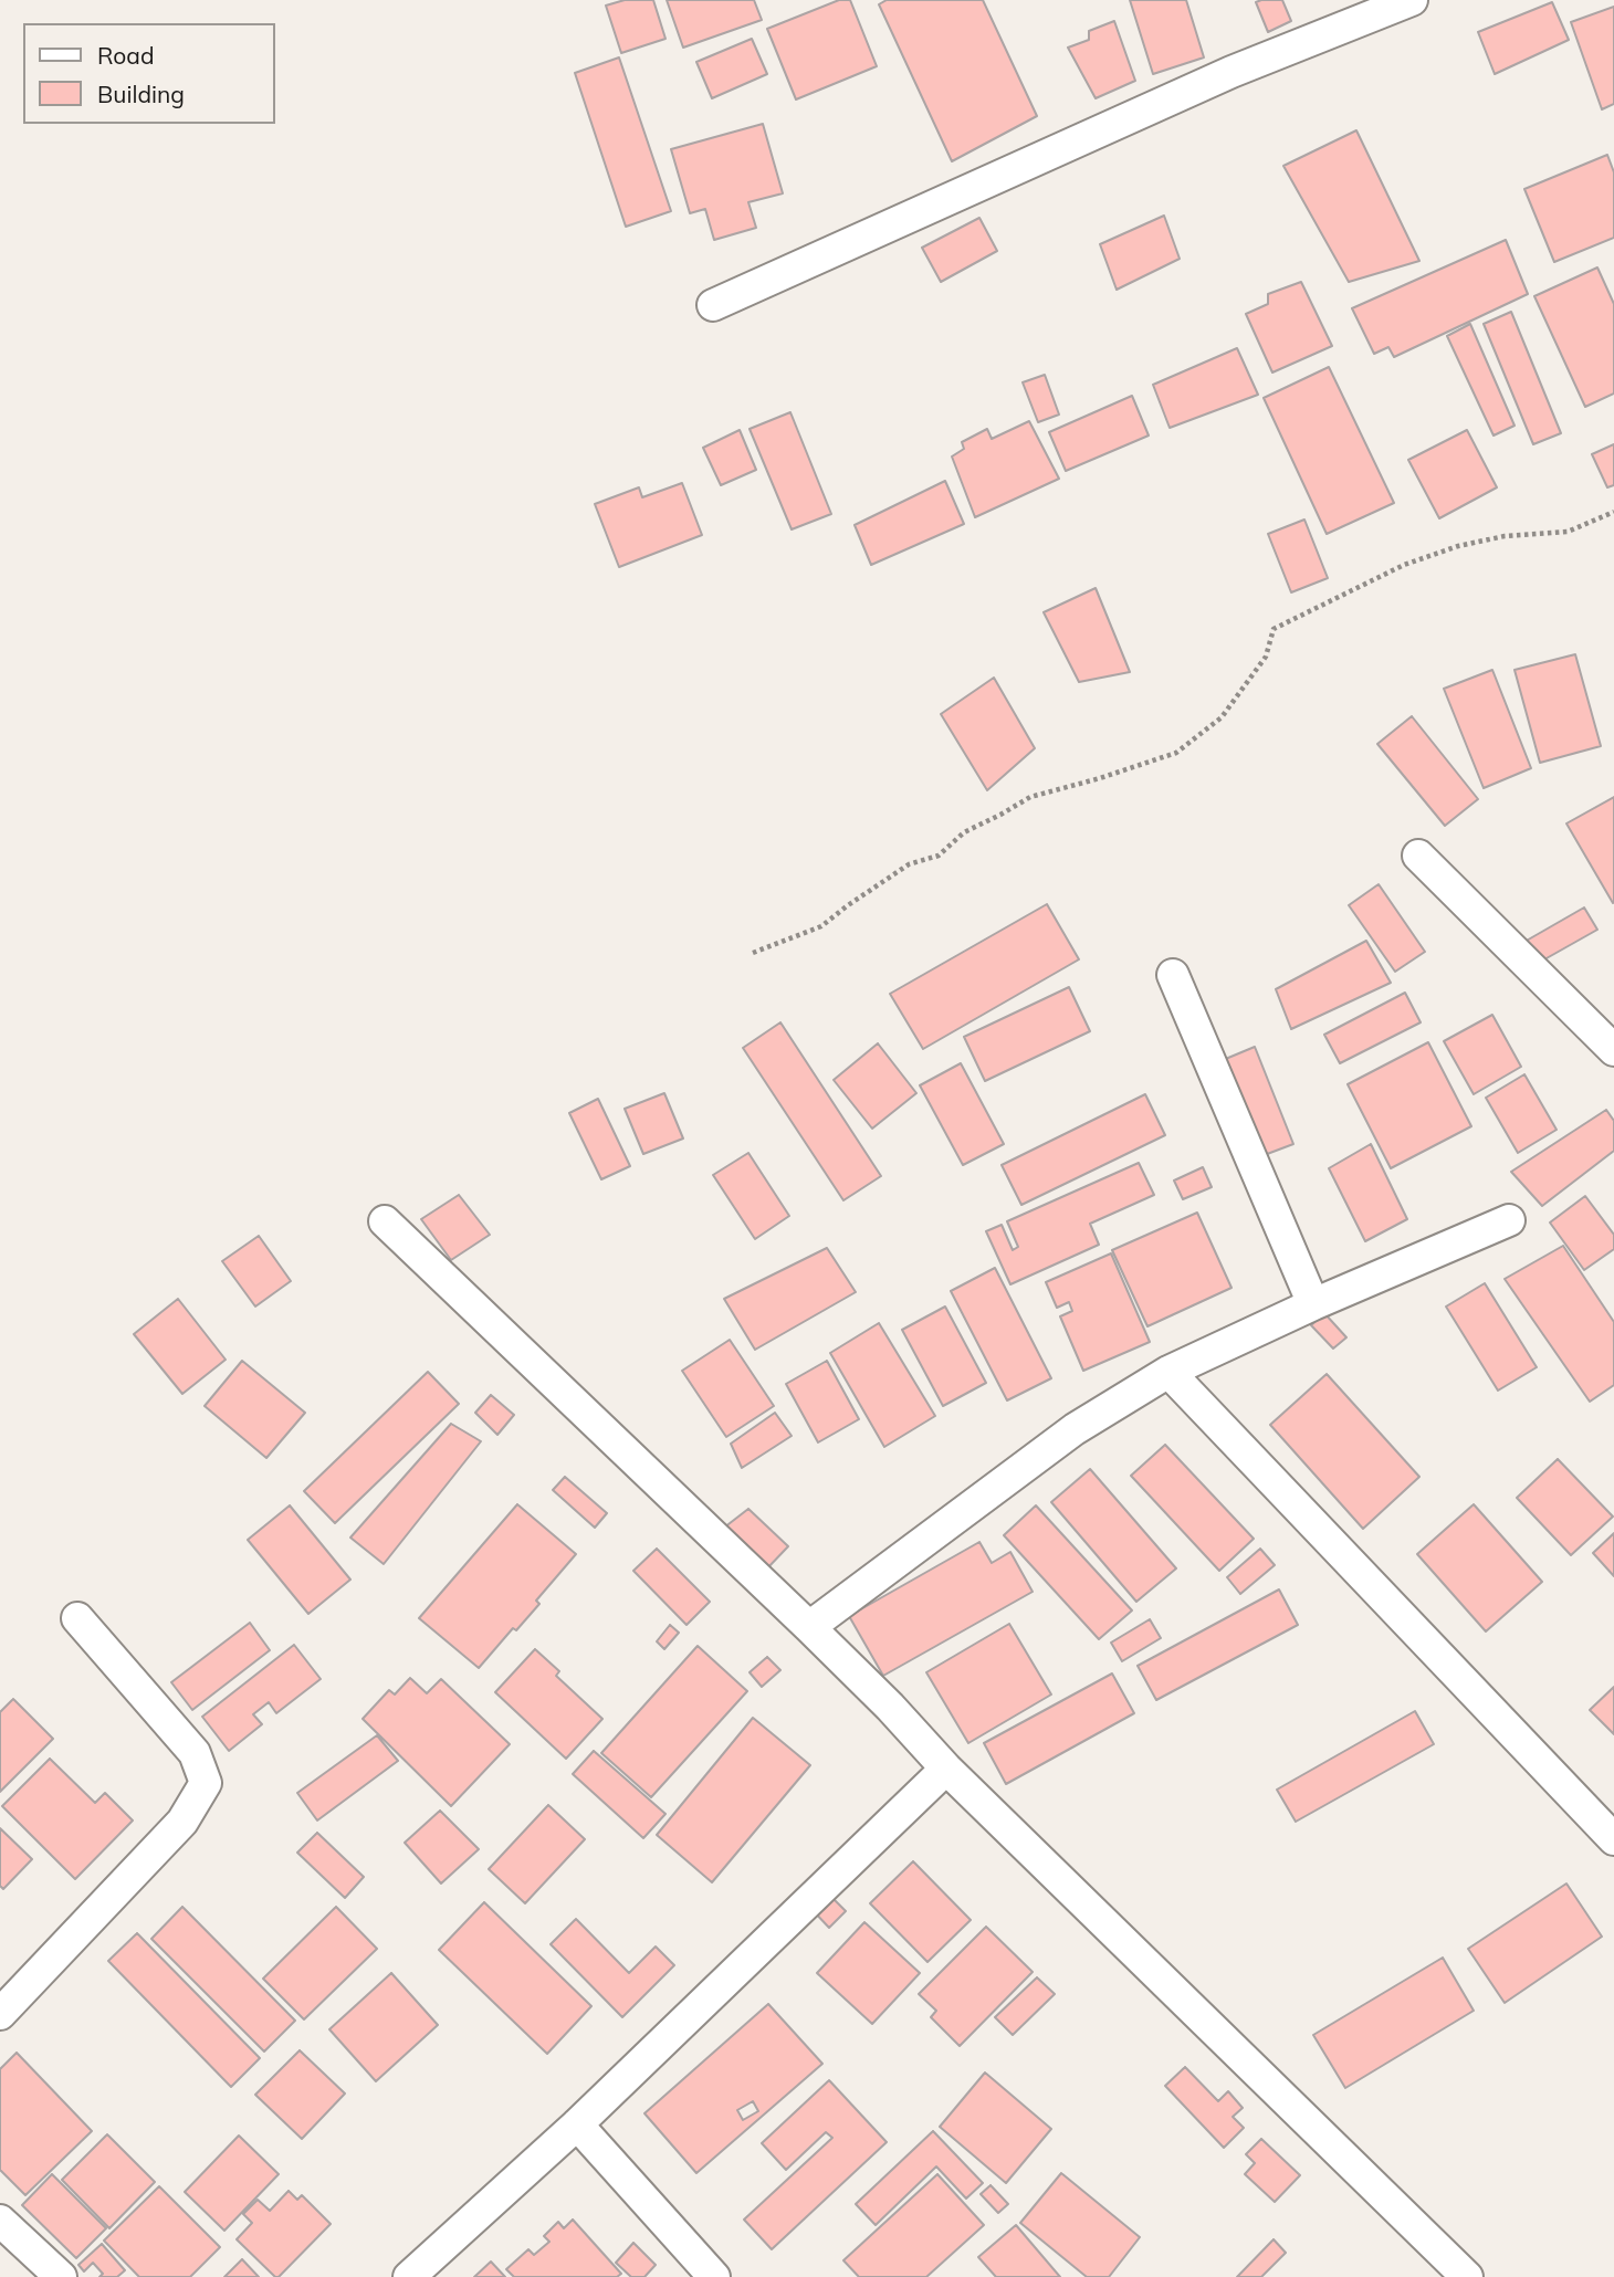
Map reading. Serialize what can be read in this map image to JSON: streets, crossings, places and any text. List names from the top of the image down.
{
  "legend": ["Road", "Building"]
}
